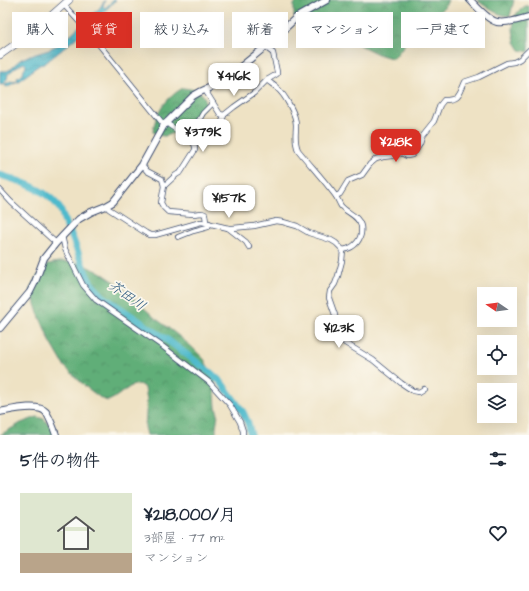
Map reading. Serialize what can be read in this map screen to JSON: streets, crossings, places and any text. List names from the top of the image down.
{
  "water": ["芥田川"],
  "north": "left",
  "page": {
    "chip": [
      "購入",
      "賃貸",
      "絞り込み",
      "新着",
      "マンション",
      "一戸建て"
    ],
    "price": [
      "¥416K",
      "¥379K",
      "¥218K",
      "¥157K",
      "¥123K"
    ],
    "heading": "5件の物件",
    "list": [
      {
        "name": "¥218,000/月",
        "note": "3部屋 · 77 m² · マンション"
      }
    ]
  }
}
